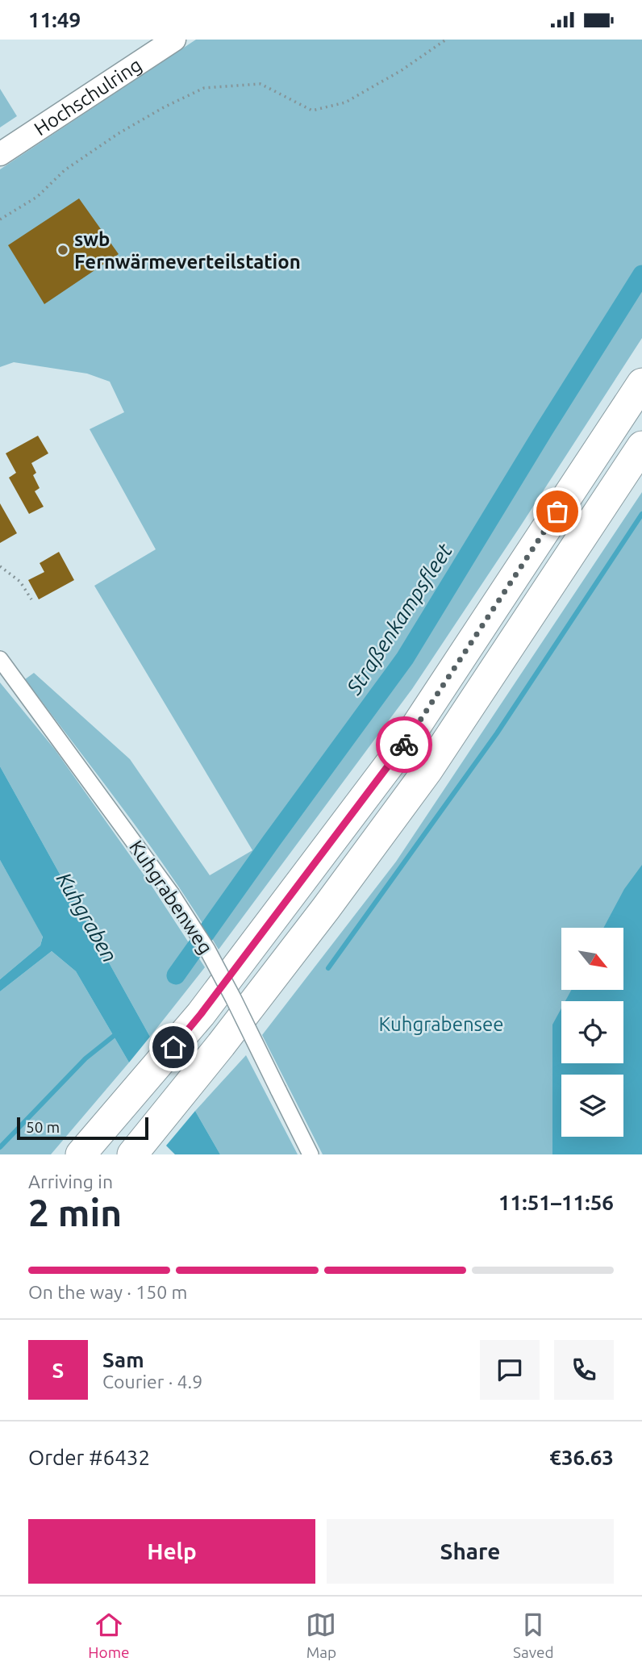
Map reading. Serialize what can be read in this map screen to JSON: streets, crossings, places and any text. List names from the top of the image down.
{
  "streets": {
    "street": ["Hochschulring", "Kuhgrabenweg"]
  },
  "water": ["Straßenkampsfleet", "Kuhgraben"],
  "parks": ["Kuhgrabensee"],
  "places": ["swb Fernwärmeverteilstation"],
  "scale_bar": "50 m",
  "north": "bottom right",
  "page": {
    "status": "11:49",
    "scale": "50 m",
    "heading": ["2 min", "Arriving in", "11:51–11:56"],
    "panel": [
      "Sam",
      "Courier · 4.9",
      "Order #6432",
      "€36.63"
    ],
    "bar": "On the way · 150 m",
    "round": "S",
    "buttons": ["Help", "Share"],
    "tabs": ["Home", "Map", "Saved"]
  }
}
